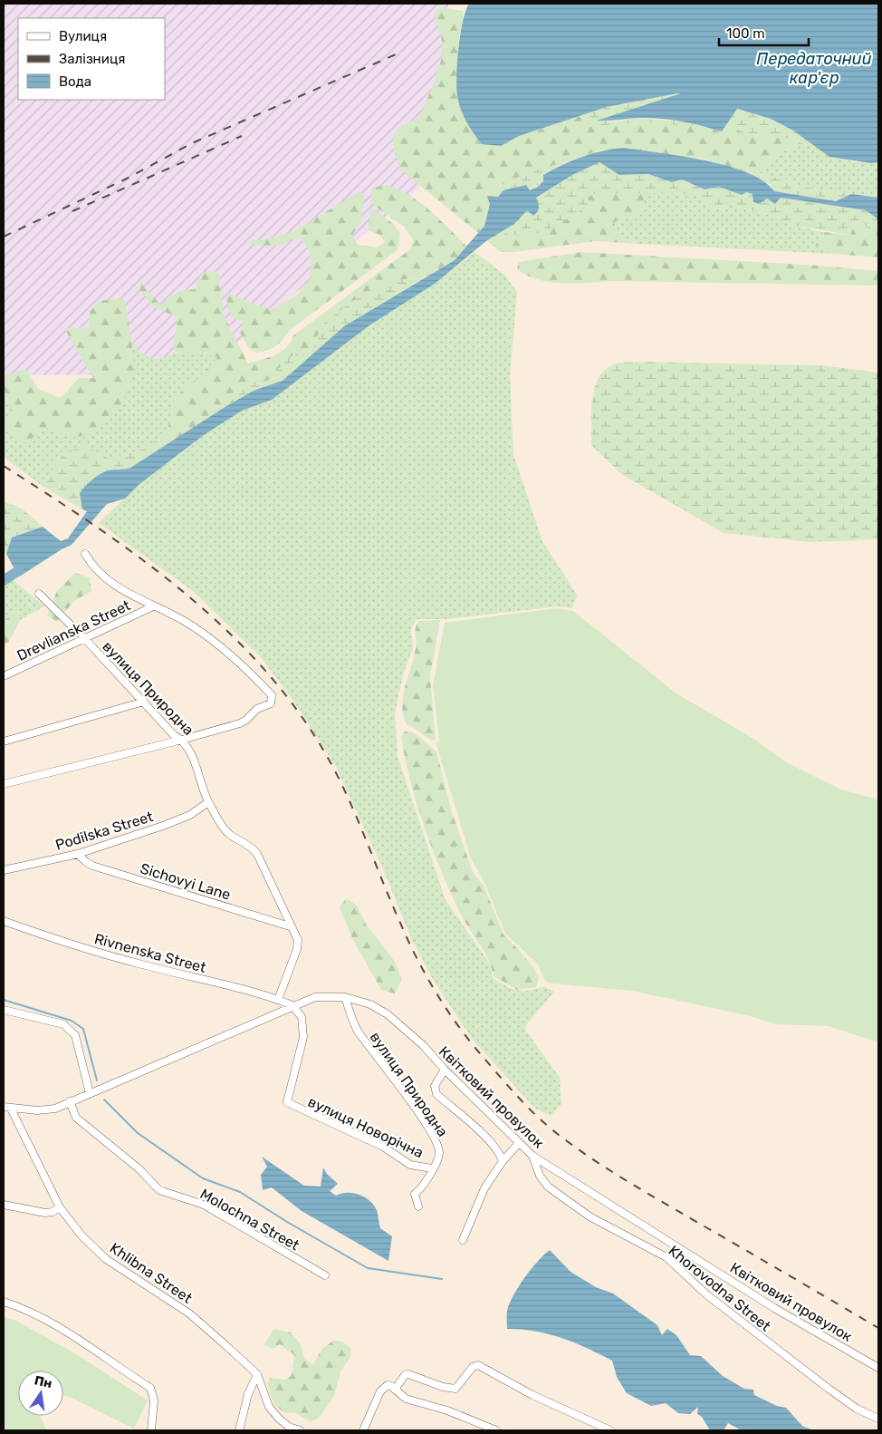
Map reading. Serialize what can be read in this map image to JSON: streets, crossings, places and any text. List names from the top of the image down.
{
  "streets": {
    "street": [
      "Drevlianska Street",
      "вулиця Природна",
      "Podilska Street",
      "Sichovyi Lane",
      "Rivnenska Street",
      "Квітковий провулок",
      "вулиця Новорічна",
      "Molochna Street",
      "Khlibna Street",
      "Khorovodna Street"
    ]
  },
  "crossings": [
    ["Drevlianska Street", "вулиця Природна"],
    ["вулиця Природна", "Podilska Street"],
    ["вулиця Природна", "Sichovyi Lane"],
    ["вулиця Природна", "Rivnenska Street"],
    ["вулиця Природна", "Квітковий провулок"],
    ["вулиця Природна", "вулиця Новорічна"],
    ["Podilska Street", "Sichovyi Lane"],
    ["Rivnenska Street", "Квітковий провулок"],
    ["Rivnenska Street", "вулиця Новорічна"],
    ["Квітковий провулок", "вулиця Новорічна"],
    ["Квітковий провулок", "Molochna Street"],
    ["Квітковий провулок", "Khorovodna Street"]
  ],
  "water": ["Передаточний кар'єр"],
  "legend": ["Вулиця", "Залізниця", "Вода"],
  "scale_bar": "100 m",
  "north": "top"
}
